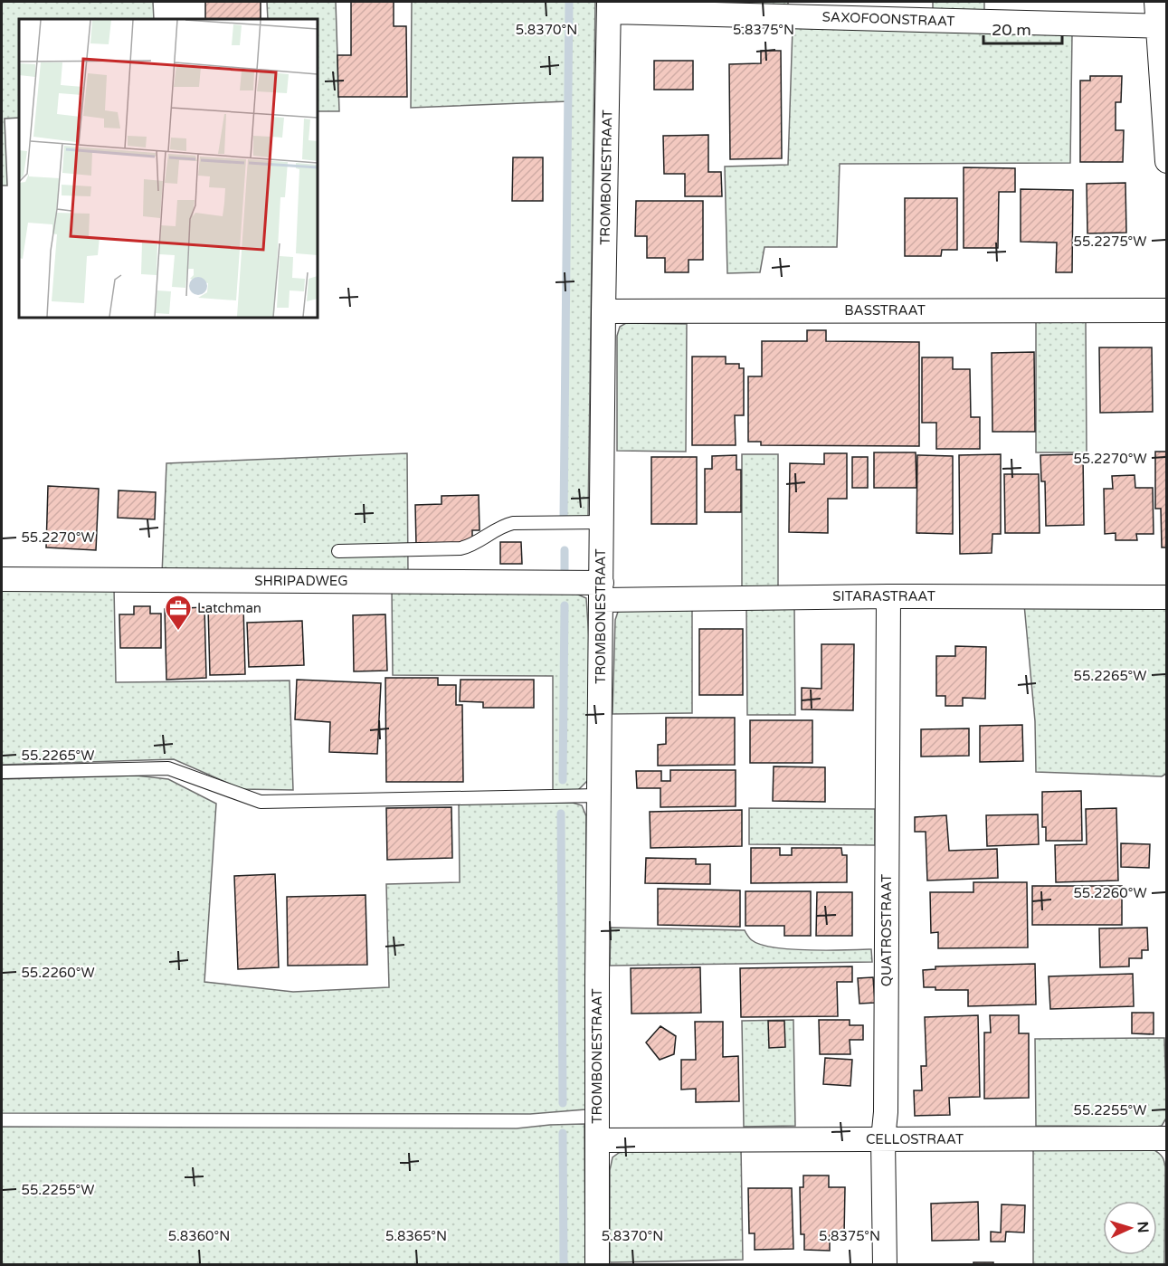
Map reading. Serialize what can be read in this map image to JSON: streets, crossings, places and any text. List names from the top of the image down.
{
  "streets": {
    "street": [
      "SAXOFOONSTRAAT",
      "TROMBONESTRAAT",
      "BASSTRAAT",
      "SHRIPADWEG",
      "SITARASTRAAT",
      "QUATROSTRAAT",
      "CELLOSTRAAT"
    ]
  },
  "crossings": [
    ["SAXOFOONSTRAAT", "TROMBONESTRAAT"],
    ["TROMBONESTRAAT", "BASSTRAAT"],
    ["TROMBONESTRAAT", "SHRIPADWEG"],
    ["TROMBONESTRAAT", "SITARASTRAAT"],
    ["TROMBONESTRAAT", "CELLOSTRAAT"],
    ["SHRIPADWEG", "SITARASTRAAT"],
    ["SITARASTRAAT", "QUATROSTRAAT"],
    ["QUATROSTRAAT", "CELLOSTRAAT"]
  ],
  "places": {
    "office": ["Latchman"]
  },
  "scale_bar": "20 m",
  "north": "right",
  "coordinates": [
    "5.8370°N",
    "5.8375°N",
    "55.2275°W",
    "55.2270°W",
    "55.2265°W",
    "55.2260°W",
    "55.2255°W",
    "5.8360°N",
    "5.8365°N"
  ]
}
